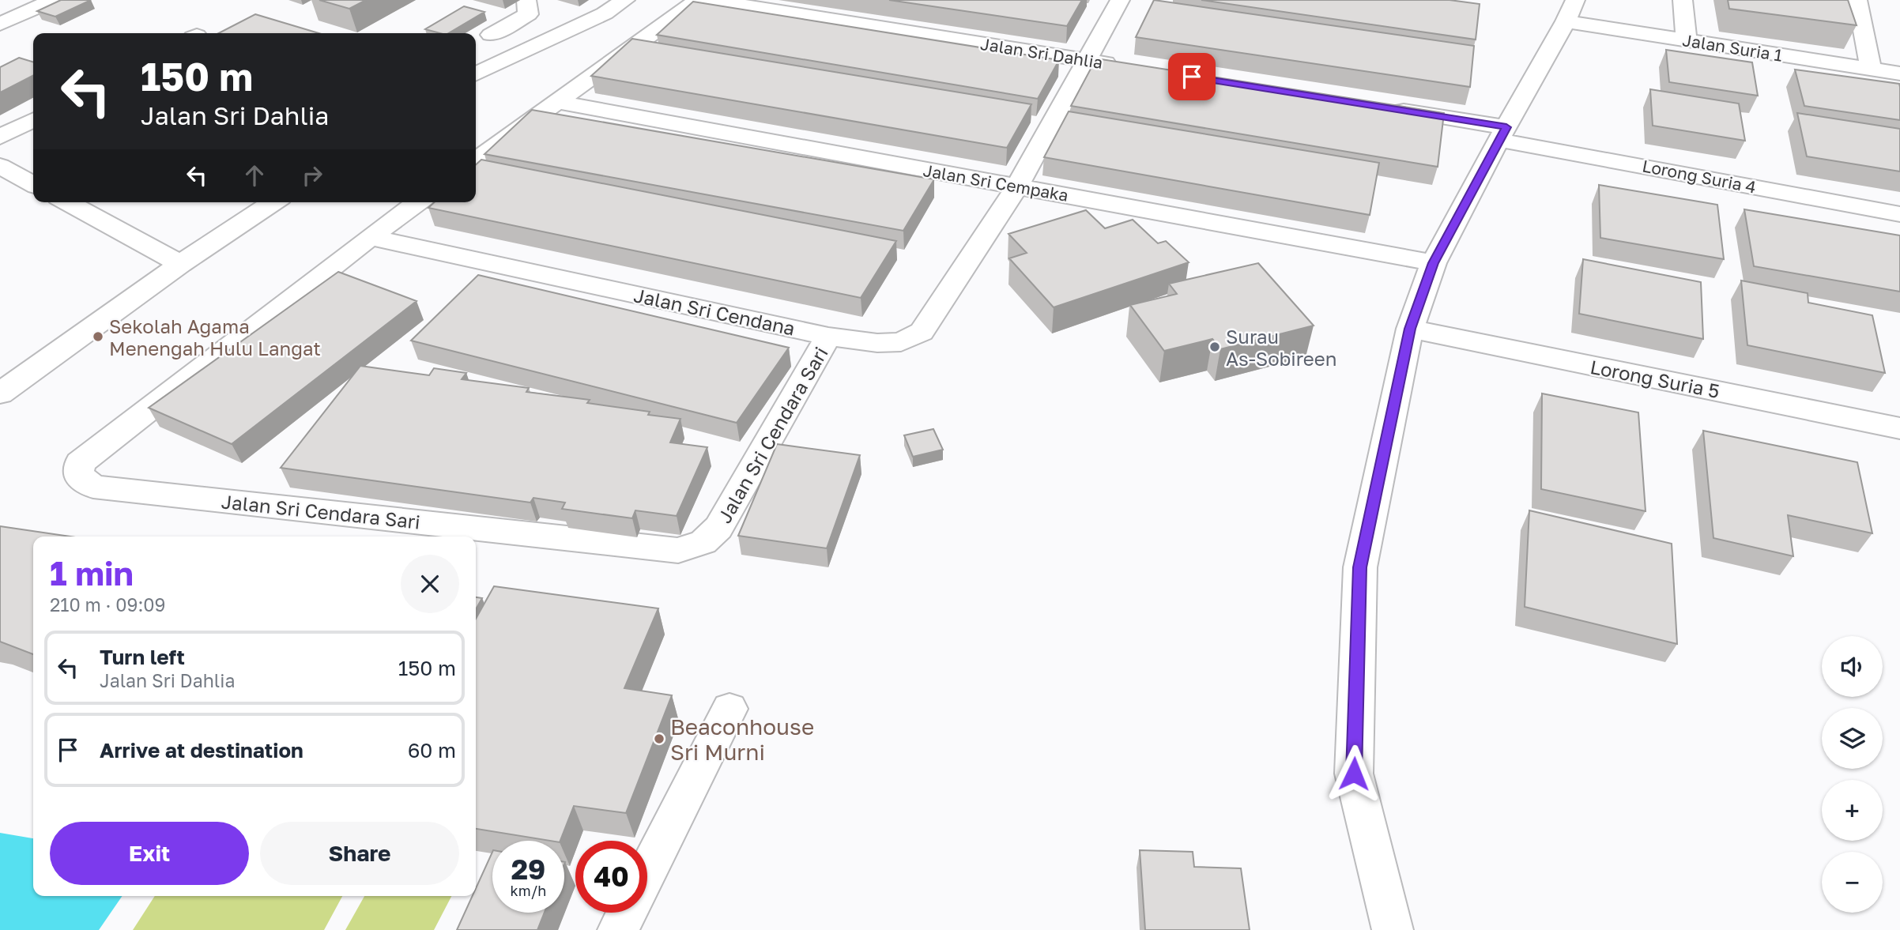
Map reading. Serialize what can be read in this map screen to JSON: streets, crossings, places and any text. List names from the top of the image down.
{
  "streets": {
    "street": [
      "Jalan Suria 1",
      "Jalan Sri Dahlia",
      "Lorong Suria 4",
      "Jalan Sri Cempaka",
      "Jalan Sri Cendana",
      "Lorong Suria 5",
      "Jalan Sri Cendara Sari"
    ]
  },
  "crossings": [
    ["Jalan Sri Dahlia", "Jalan Sri Cendana"],
    ["Jalan Sri Cempaka", "Jalan Sri Cendana"],
    ["Jalan Sri Cendana", "Jalan Sri Cendara Sari"]
  ],
  "places": ["Sekolah Agama Menengah Hulu Langat", "Surau As-Sobireen", "Beaconhouse Sri Murni"],
  "page": {
    "turn": ["150 m", "Jalan Sri Dahlia"],
    "heading": ["1 min", "210 m · 09:09"],
    "list": [
      {
        "name": "Turn left",
        "note": "Jalan Sri Dahlia",
        "value": "150 m"
      },
      {
        "name": "Arrive at destination",
        "value": "60 m"
      }
    ],
    "map_buttons": ["+", "−"],
    "buttons": ["Exit", "Share"],
    "speed": "29 km/h",
    "limit": "40"
  }
}
